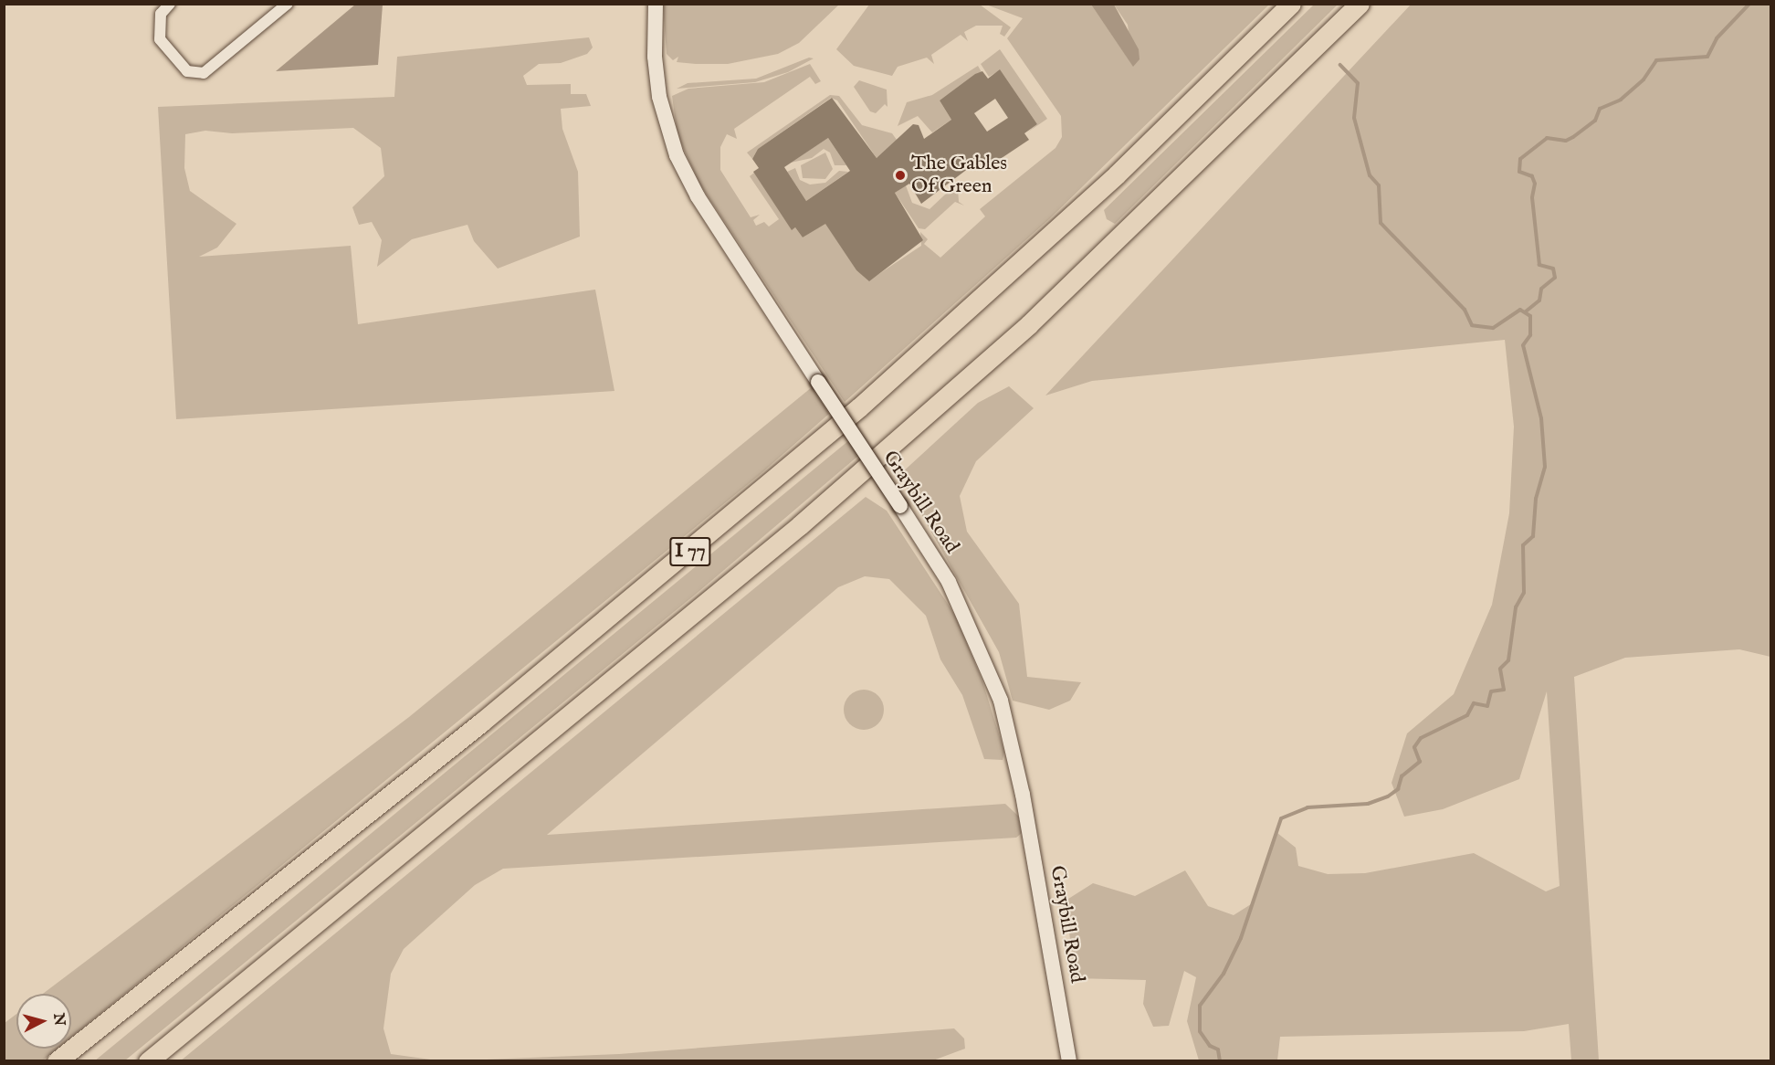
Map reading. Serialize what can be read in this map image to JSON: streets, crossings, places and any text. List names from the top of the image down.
{
  "streets": {
    "highway": ["I 77"],
    "street": ["Graybill Road"]
  },
  "places": ["The Gables Of Green"],
  "north": "right"
}
